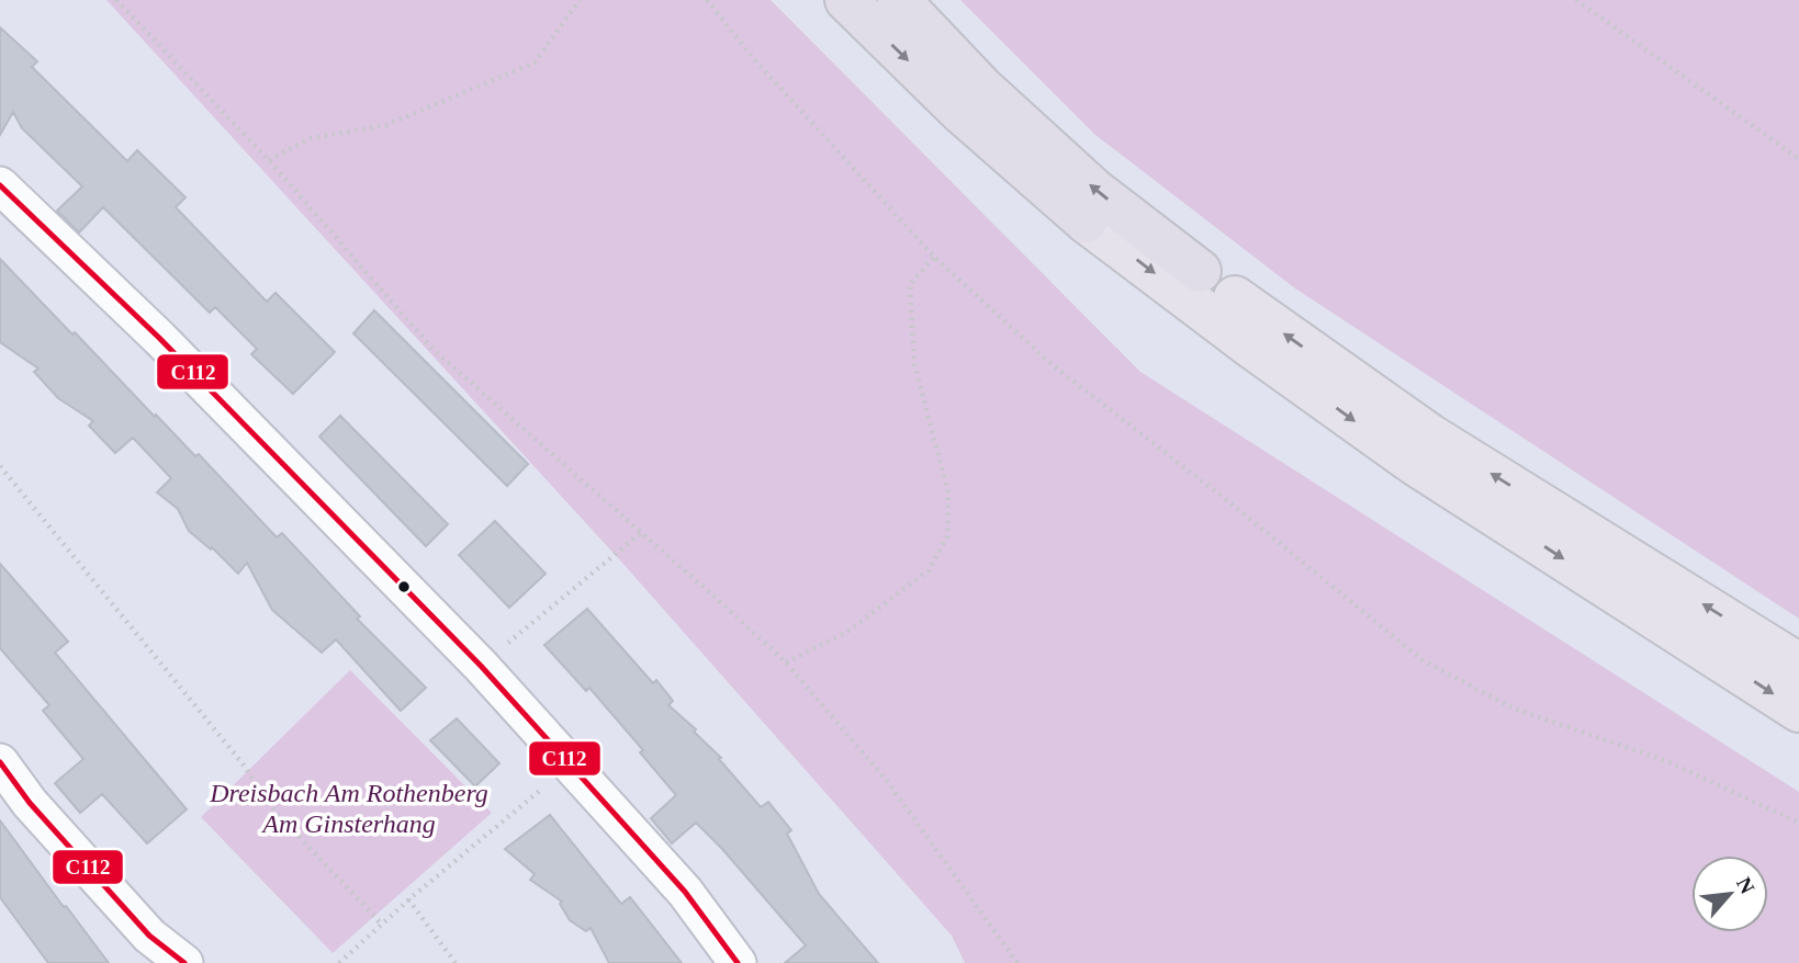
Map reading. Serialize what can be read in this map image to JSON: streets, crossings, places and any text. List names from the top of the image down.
{
  "parks": ["Dreisbach Am Rothenberg Am Ginsterhang"],
  "lines": ["transit line C112"],
  "north": "top right"
}
